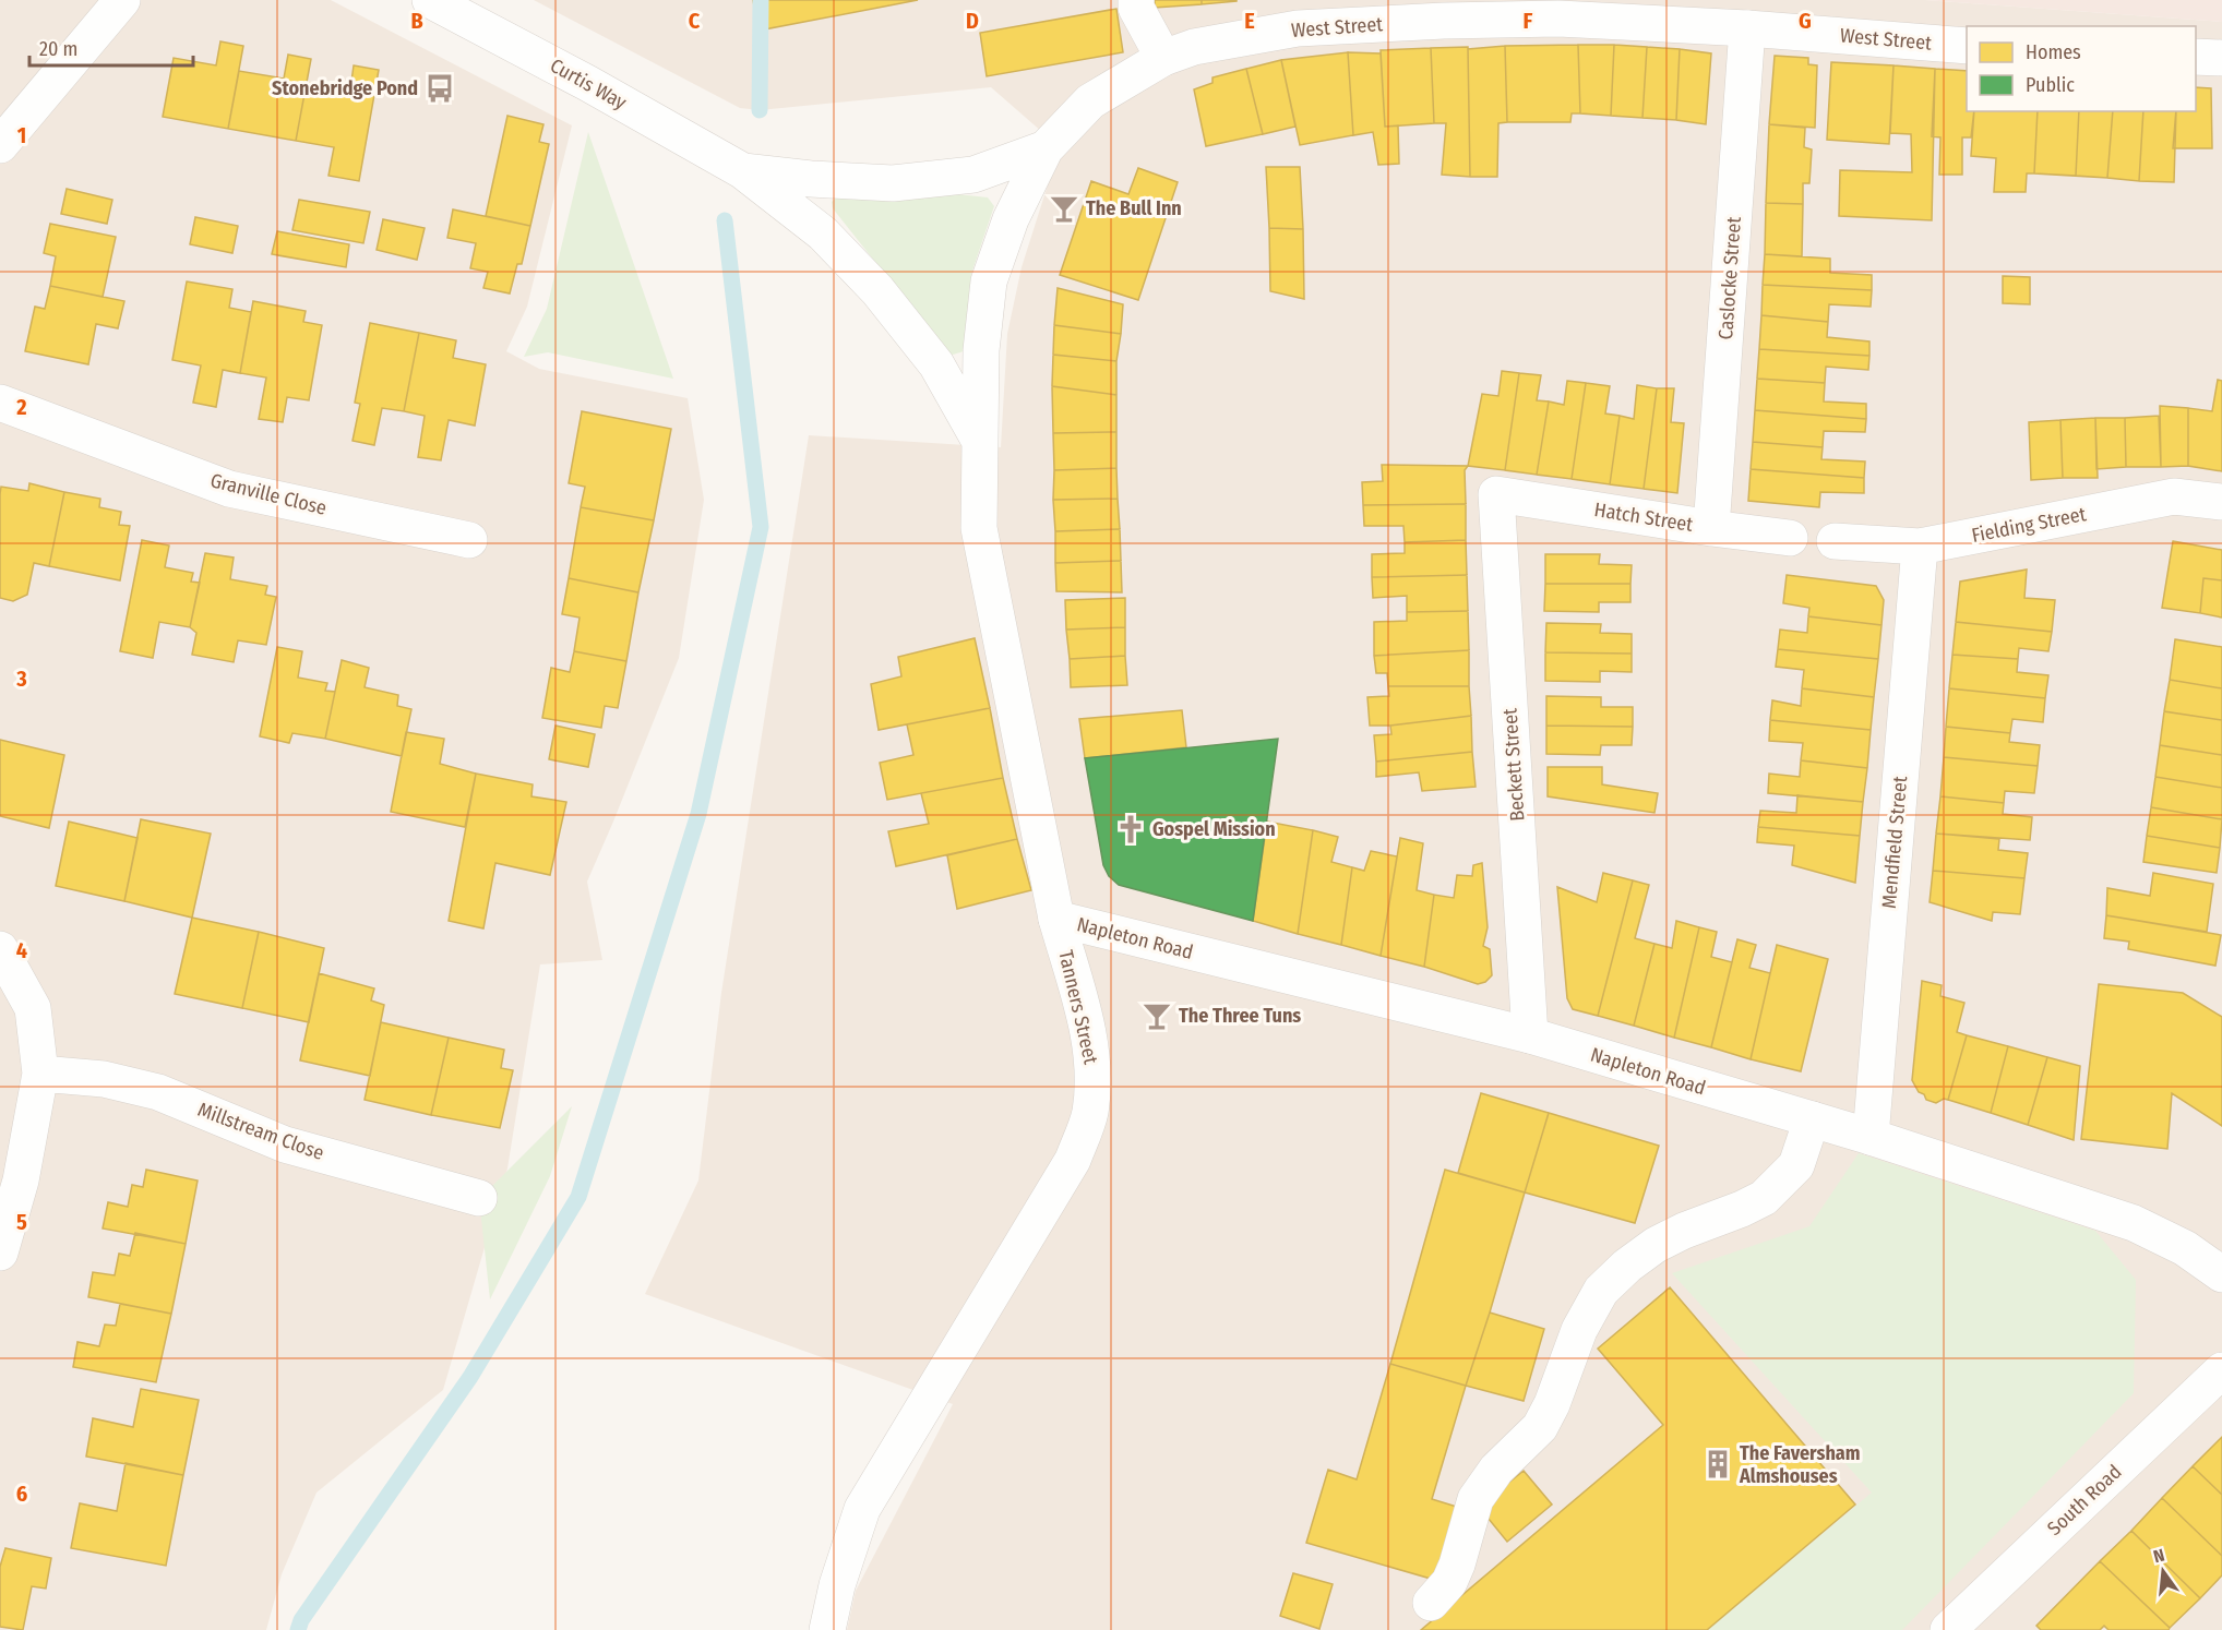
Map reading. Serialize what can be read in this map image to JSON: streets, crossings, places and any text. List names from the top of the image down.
{
  "streets": {
    "street": [
      "West Street",
      "Curtis Way",
      "Caslocke Street",
      "Granville Close",
      "Hatch Street",
      "Fielding Street",
      "Beckett Street",
      "Mendfield Street",
      "Napleton Road",
      "Tanners Street",
      "Millstream Close",
      "South Road"
    ]
  },
  "crossings": [
    ["West Street", "Caslocke Street"],
    ["West Street", "Tanners Street"],
    ["Caslocke Street", "Hatch Street"],
    ["Hatch Street", "Beckett Street"],
    ["Fielding Street", "Mendfield Street"],
    ["Beckett Street", "Napleton Road"],
    ["Mendfield Street", "Napleton Road"],
    ["Napleton Road", "Tanners Street"]
  ],
  "places": {
    "bus stop": ["Stonebridge Pond"],
    "bar": ["The Bull Inn", "The Three Tuns"],
    "church": ["Gospel Mission"],
    "building": ["The Faversham Almshouses"]
  },
  "legend": ["Homes", "Public"],
  "scale_bar": "20 m",
  "north": "top",
  "grid": {
    "columns": [
      "B",
      "C",
      "D",
      "E",
      "F",
      "G"
    ],
    "rows": [
      "1",
      "2",
      "3",
      "4",
      "5",
      "6"
    ]
  }
}
